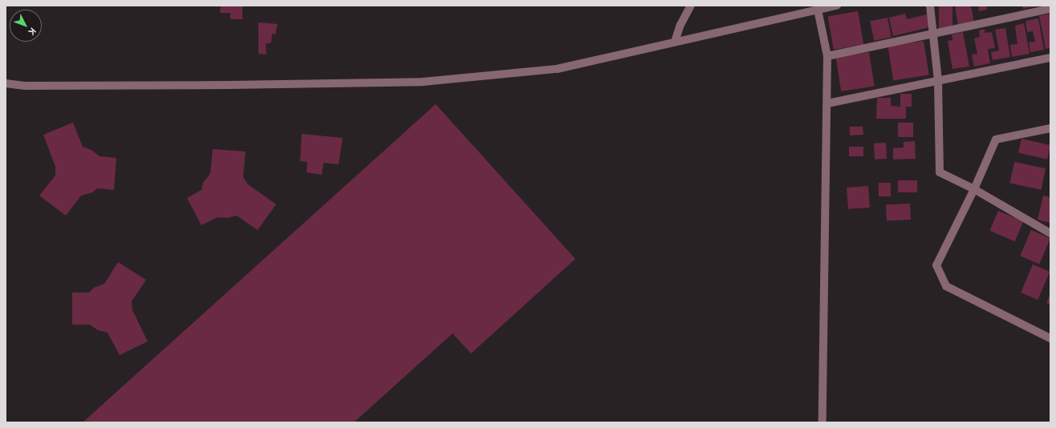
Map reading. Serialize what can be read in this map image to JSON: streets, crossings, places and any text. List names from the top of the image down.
{
  "north": "bottom right"
}
